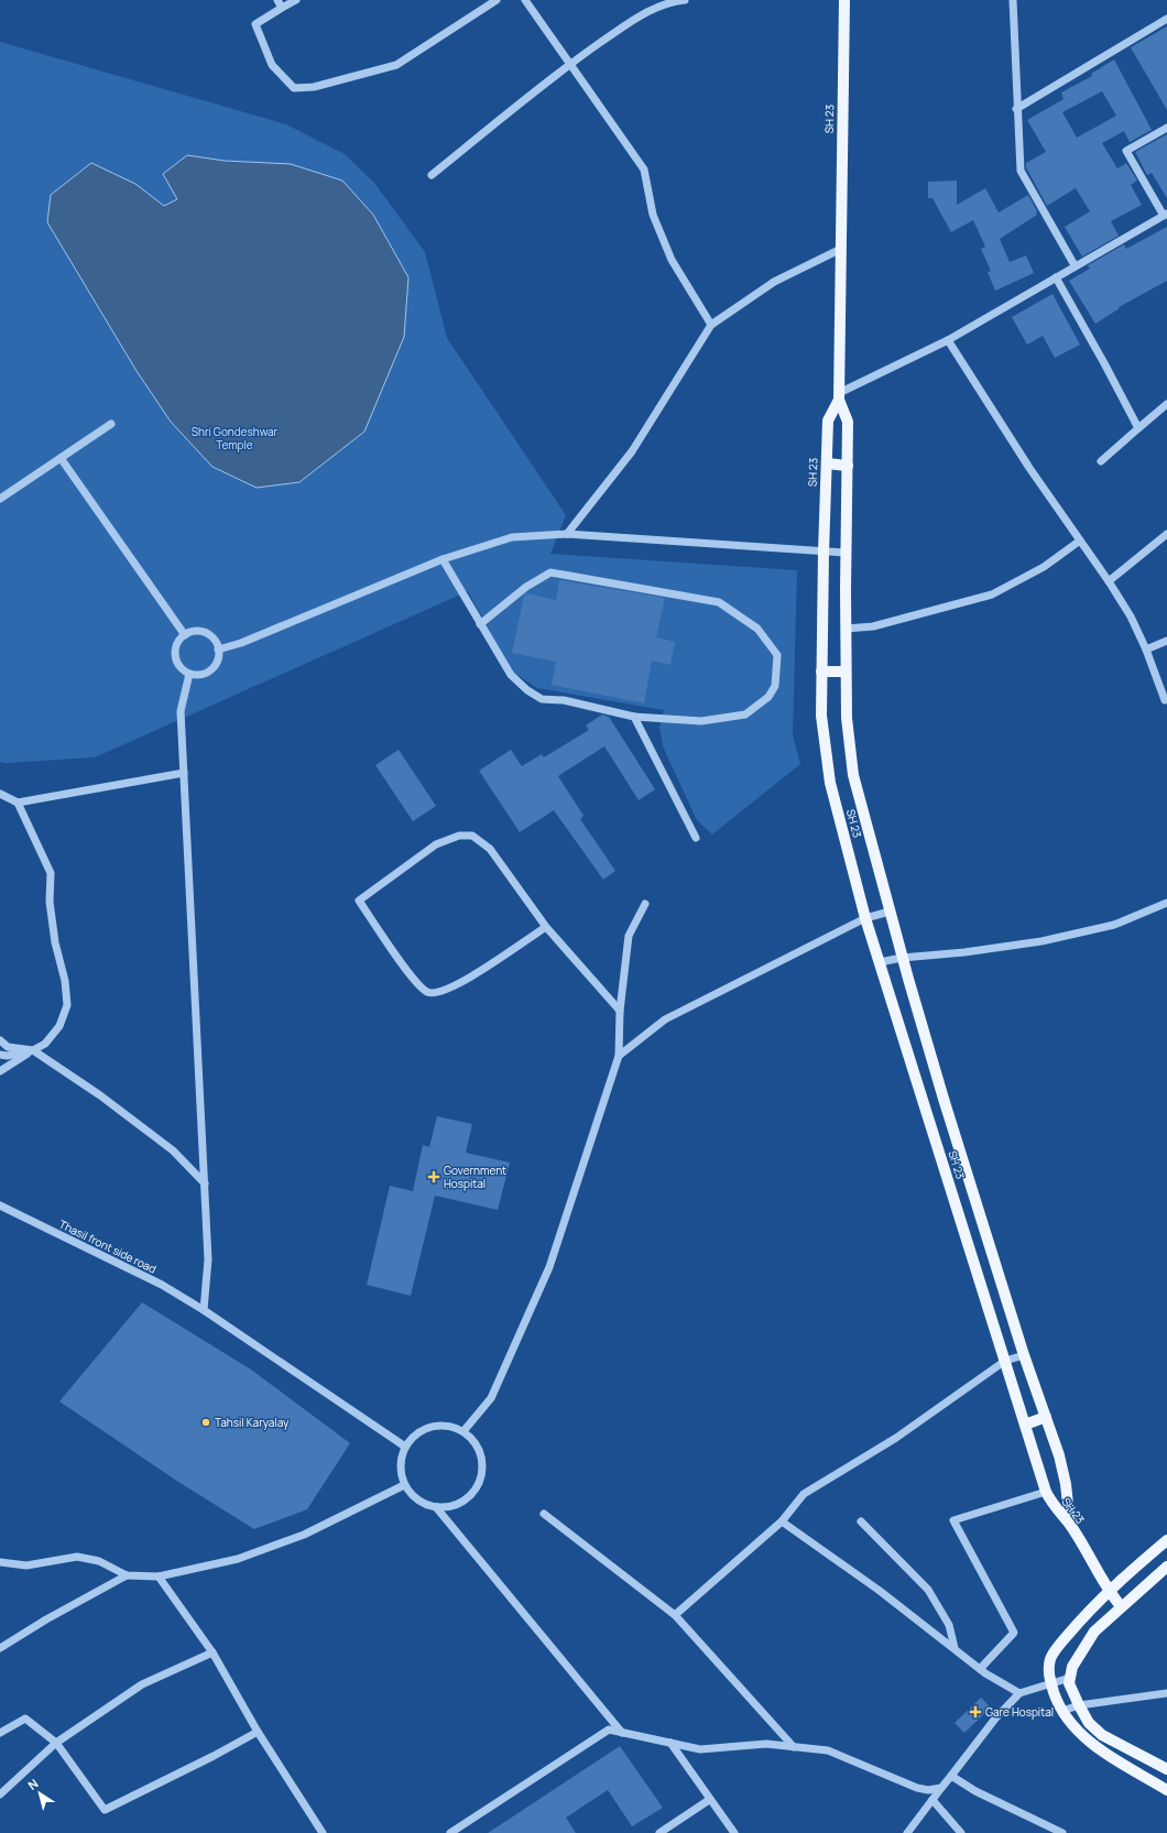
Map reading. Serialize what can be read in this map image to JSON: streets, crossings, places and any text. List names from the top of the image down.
{
  "streets": {
    "main road": ["SH 23"],
    "street": ["Thasil front side road"]
  },
  "parks": ["Shri Gondeshwar Temple"],
  "places": {
    "health": ["Government Hospital", "Gare Hospital"],
    "other": ["Tahsil Karyalay"]
  },
  "north": "top left"
}
